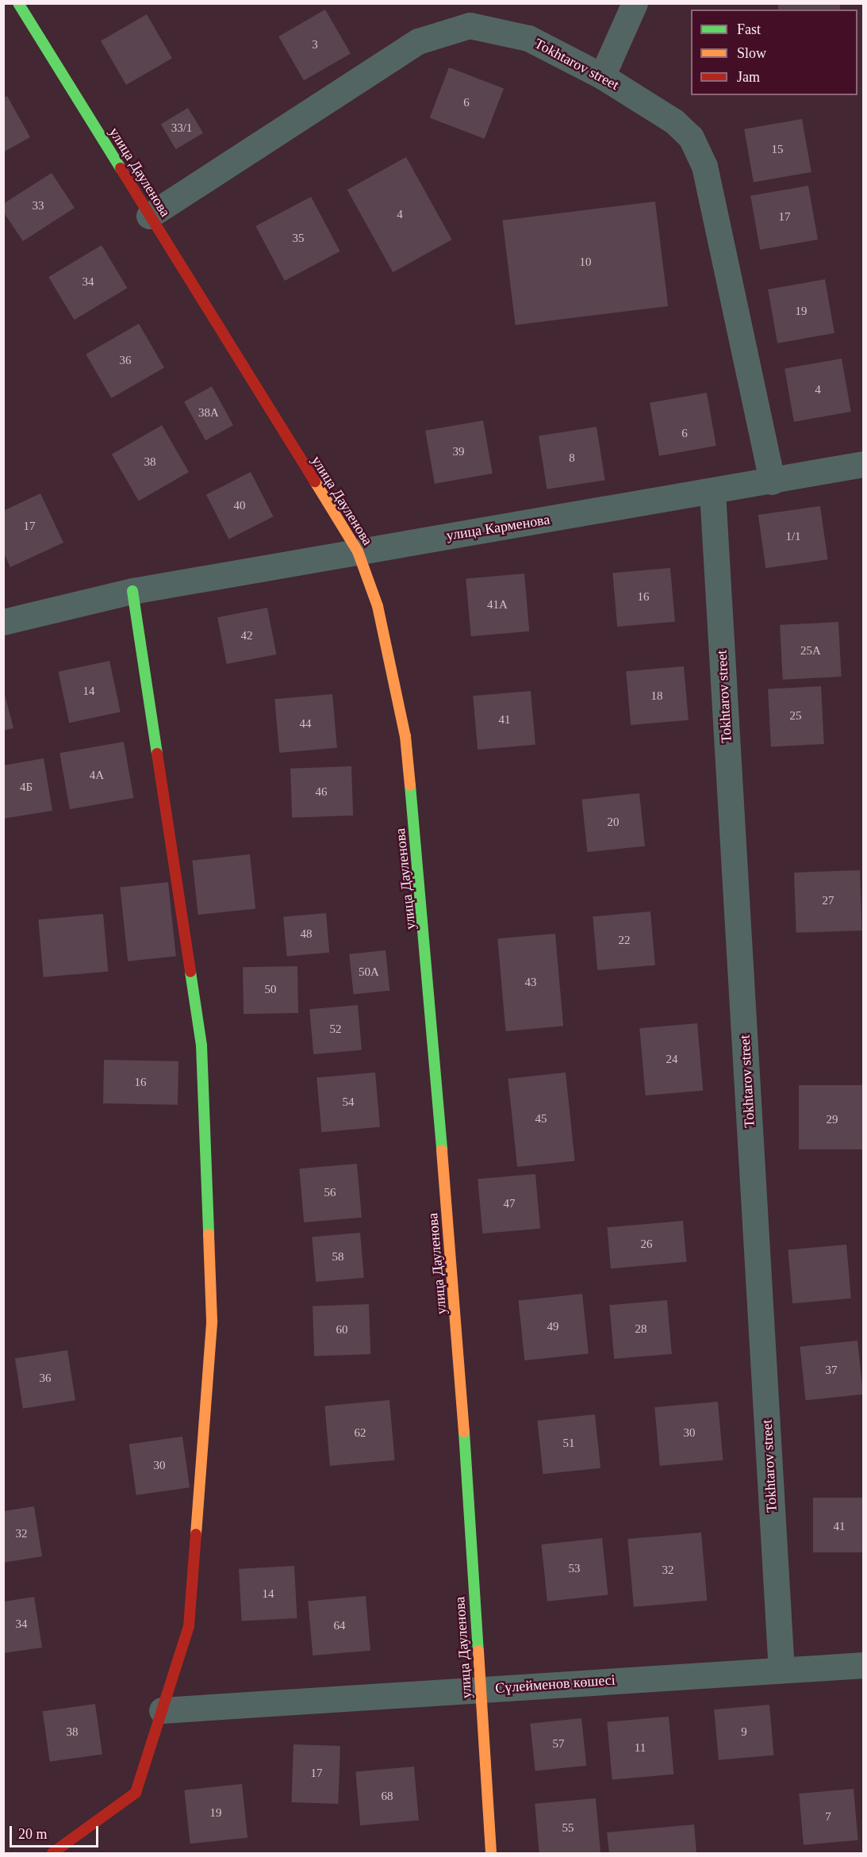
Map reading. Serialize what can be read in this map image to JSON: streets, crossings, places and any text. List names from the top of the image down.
{
  "streets": {
    "street": [
      "Tokhtarov street",
      "улица Дауленова",
      "улица Карменова",
      "Сүлейменов көшесі"
    ]
  },
  "crossings": [
    ["Tokhtarov street", "улица Дауленова"],
    ["Tokhtarov street", "улица Карменова"],
    ["Tokhtarov street", "Сүлейменов көшесі"],
    ["улица Дауленова", "улица Карменова"],
    ["улица Дауленова", "Сүлейменов көшесі"]
  ],
  "house_numbers": [
    "3",
    "6",
    "33/1",
    "15",
    "33",
    "4",
    "17",
    "35",
    "10",
    "34",
    "19",
    "36",
    "4",
    "38А",
    "6",
    "39",
    "8",
    "38",
    "40",
    "17",
    "1/1",
    "16",
    "41А",
    "42",
    "25А",
    "14",
    "18",
    "25",
    "41",
    "44",
    "4А",
    "4Б",
    "46",
    "20",
    "27",
    "48",
    "22",
    "50А",
    "43",
    "50",
    "52",
    "24",
    "16",
    "54",
    "45",
    "29",
    "56",
    "47",
    "26",
    "58",
    "49",
    "28",
    "60",
    "37",
    "36",
    "62",
    "30",
    "51",
    "30",
    "41",
    "32",
    "53",
    "32",
    "14",
    "34",
    "64",
    "38",
    "9",
    "57",
    "11",
    "17",
    "68",
    "19",
    "7",
    "55"
  ],
  "legend": ["Fast", "Slow", "Jam"],
  "scale_bar": "20 m"
}
